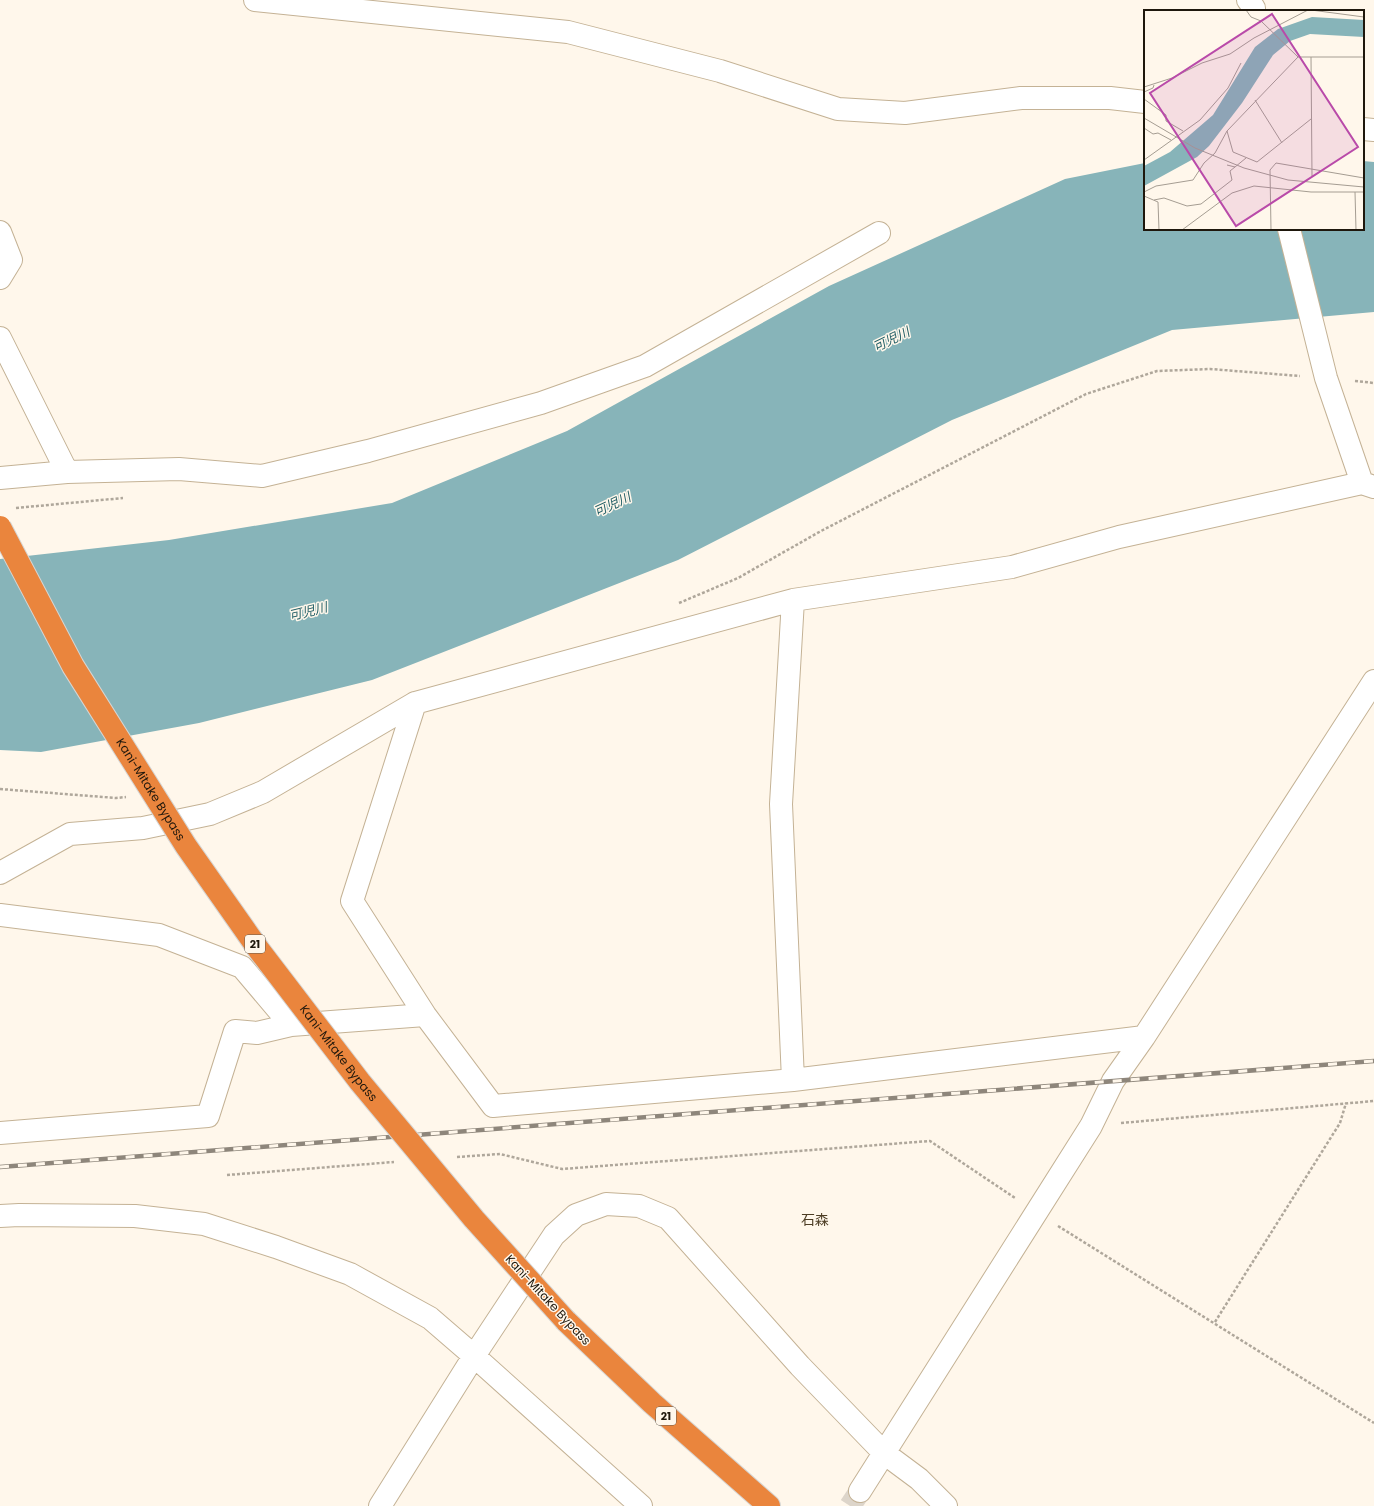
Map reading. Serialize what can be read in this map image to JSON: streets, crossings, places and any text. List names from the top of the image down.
{
  "streets": {
    "highway": ["Kani-Mitake Bypass", "21"]
  },
  "districts": ["石森"],
  "water": ["可児川"]
}
